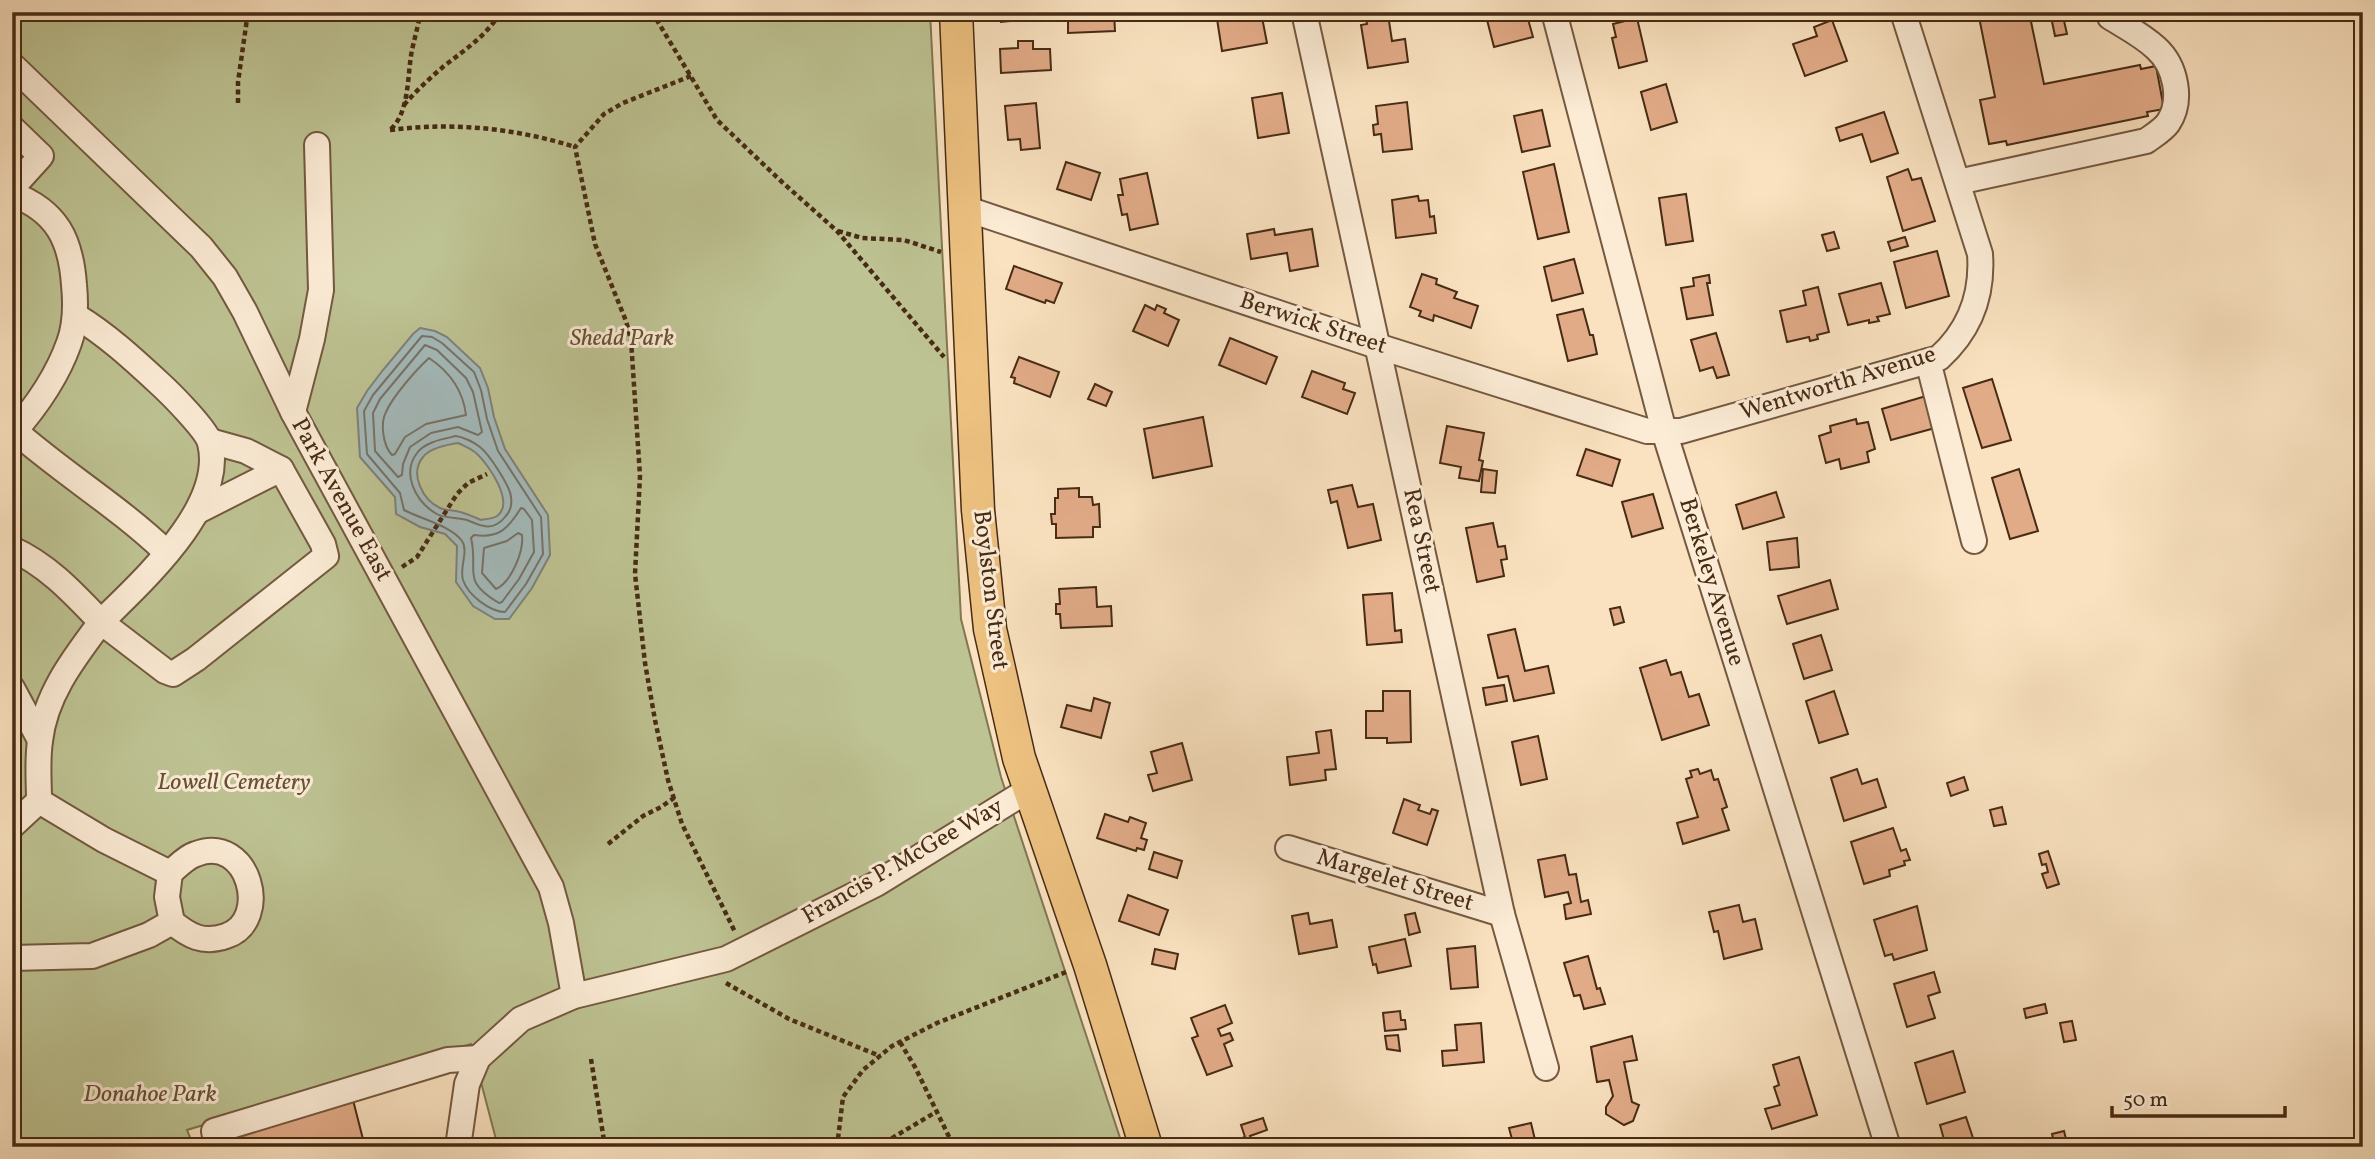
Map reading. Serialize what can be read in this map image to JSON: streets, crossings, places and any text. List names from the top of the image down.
{
  "streets": {
    "main road": ["Boylston Street"],
    "street": [
      "Berwick Street",
      "Wentworth Avenue",
      "Park Avenue East",
      "Rea Street",
      "Berkeley Avenue",
      "Francis P. McGee Way",
      "Margelet Street"
    ]
  },
  "crossings": [
    ["Berwick Street", "Wentworth Avenue"],
    ["Berwick Street", "Rea Street"],
    ["Berwick Street", "Berkeley Avenue"],
    ["Berwick Street", "Boylston Street"],
    ["Wentworth Avenue", "Berkeley Avenue"],
    ["Park Avenue East", "Francis P. McGee Way"],
    ["Rea Street", "Margelet Street"],
    ["Boylston Street", "Francis P. McGee Way"]
  ],
  "parks": ["Shedd Park", "Lowell Cemetery", "Donahoe Park"],
  "scale_bar": "50 m"
}
